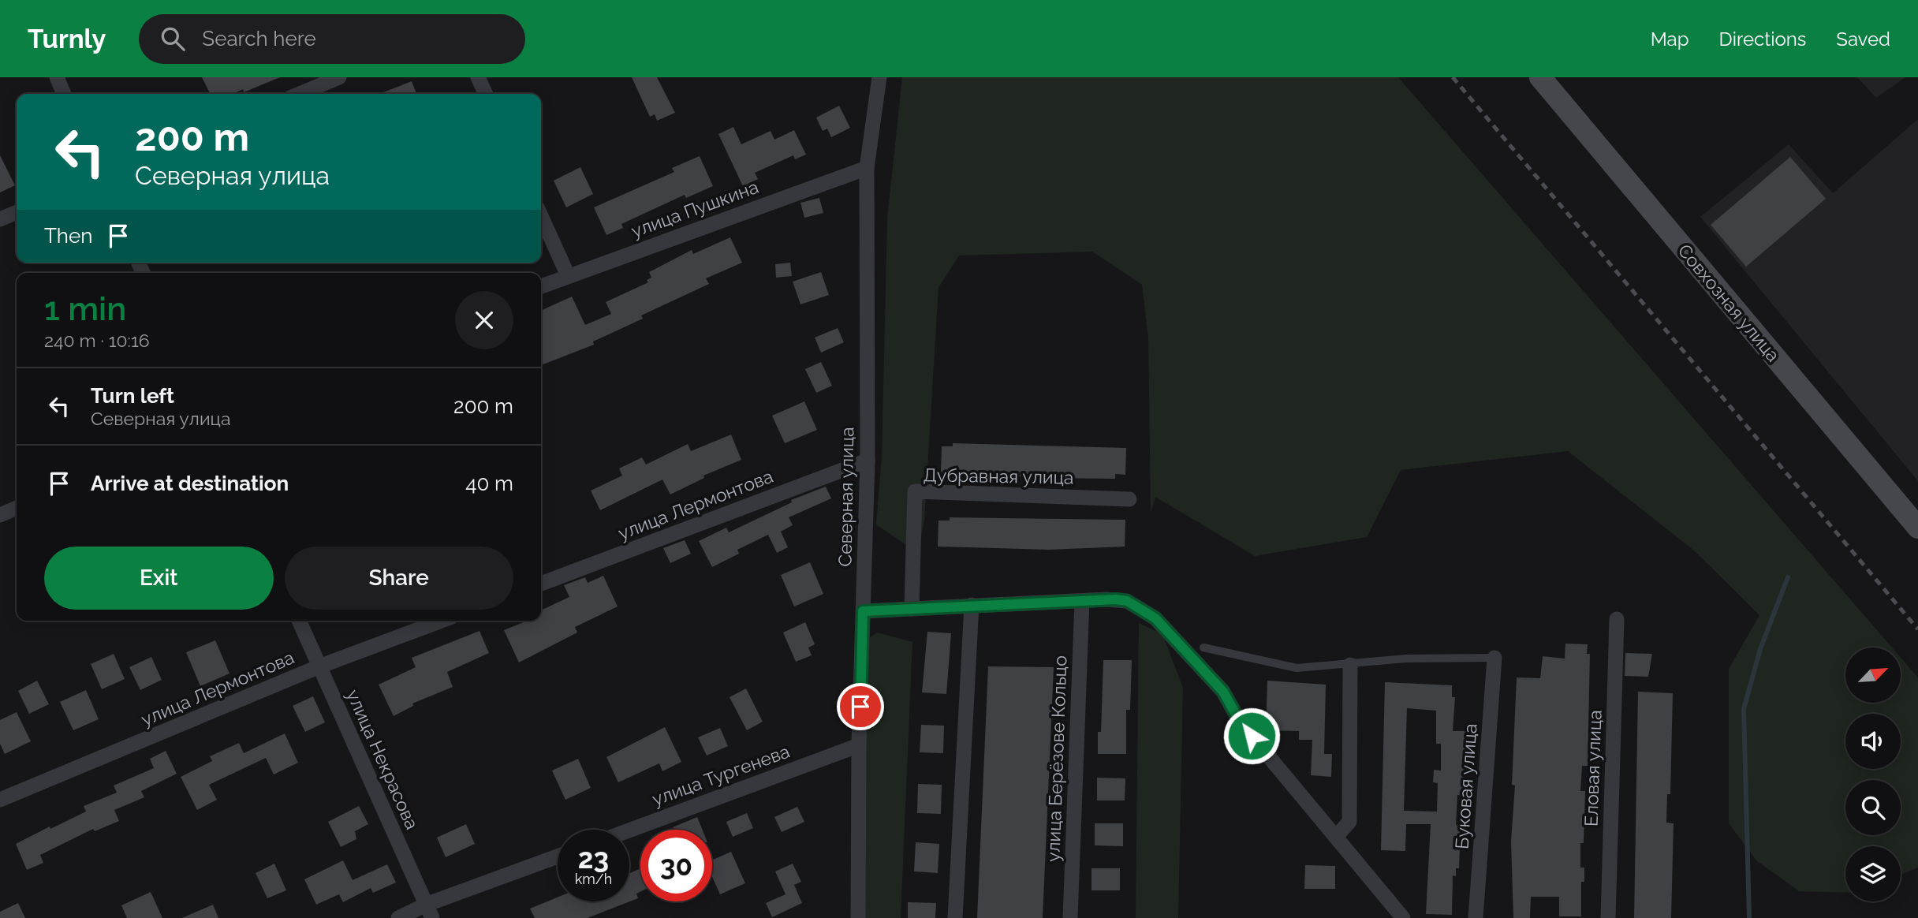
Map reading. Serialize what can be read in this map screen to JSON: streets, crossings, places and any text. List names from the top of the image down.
{
  "streets": {
    "street": [
      "улица Пушкина",
      "Совхозная улица",
      "Дубравная улица",
      "Северная улица",
      "улица Лермонтова",
      "улица Берёзове Кольцо",
      "улица Некрасова",
      "Еловая улица",
      "улица Тургенева",
      "Буковая улица"
    ]
  },
  "crossings": [
    ["улица Пушкина", "Северная улица"],
    ["Северная улица", "улица Лермонтова"],
    ["Северная улица", "улица Тургенева"],
    ["улица Лермонтова", "улица Некрасова"]
  ],
  "north": "top right",
  "page": {
    "header": "Turnly",
    "search": "Search here",
    "nav": ["Map", "Directions", "Saved"],
    "turn": ["200 m", "Северная улица"],
    "then": "Then",
    "heading": ["1 min", "240 m · 10:16"],
    "list": [
      {
        "name": "Turn left",
        "note": "Северная улица",
        "value": "200 m"
      },
      {
        "name": "Arrive at destination",
        "value": "40 m"
      }
    ],
    "buttons": ["Exit", "Share"],
    "speed": "23 km/h",
    "limit": "30"
  }
}
